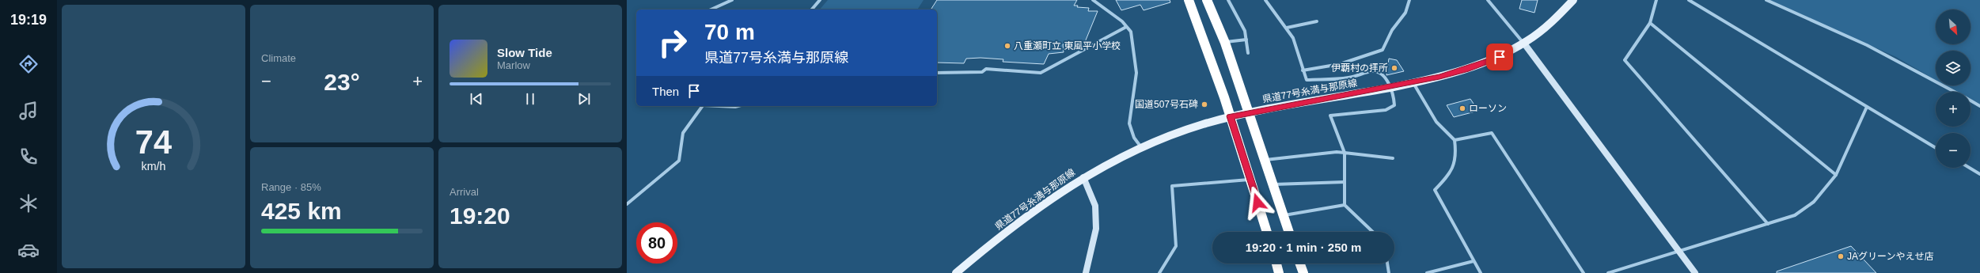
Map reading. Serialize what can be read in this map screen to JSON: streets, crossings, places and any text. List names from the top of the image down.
{
  "streets": {
    "main road": ["県道77号糸満与那原線"]
  },
  "places": [
    "八重瀬町立 東風平小学校",
    "伊覇村の拝所",
    "国道507号石碑",
    "ローソン",
    "JAグリーンやえせ店"
  ],
  "north": "bottom right",
  "page": {
    "tabs": "19:19",
    "tile": [
      "Climate",
      ["Range · 85%", "425 km"],
      ["Arrival", "19:20"]
    ],
    "map_buttons": ["+", "−"],
    "turn": ["70 m", "県道77号糸満与那原線"],
    "song": ["Slow Tide", "Marlow"],
    "heat": ["−", "23°", "+"],
    "then": "Then",
    "limit": "80",
    "trip": "19:20 · 1 min · 250 m",
    "gauge": ["74", "km/h"]
  }
}
